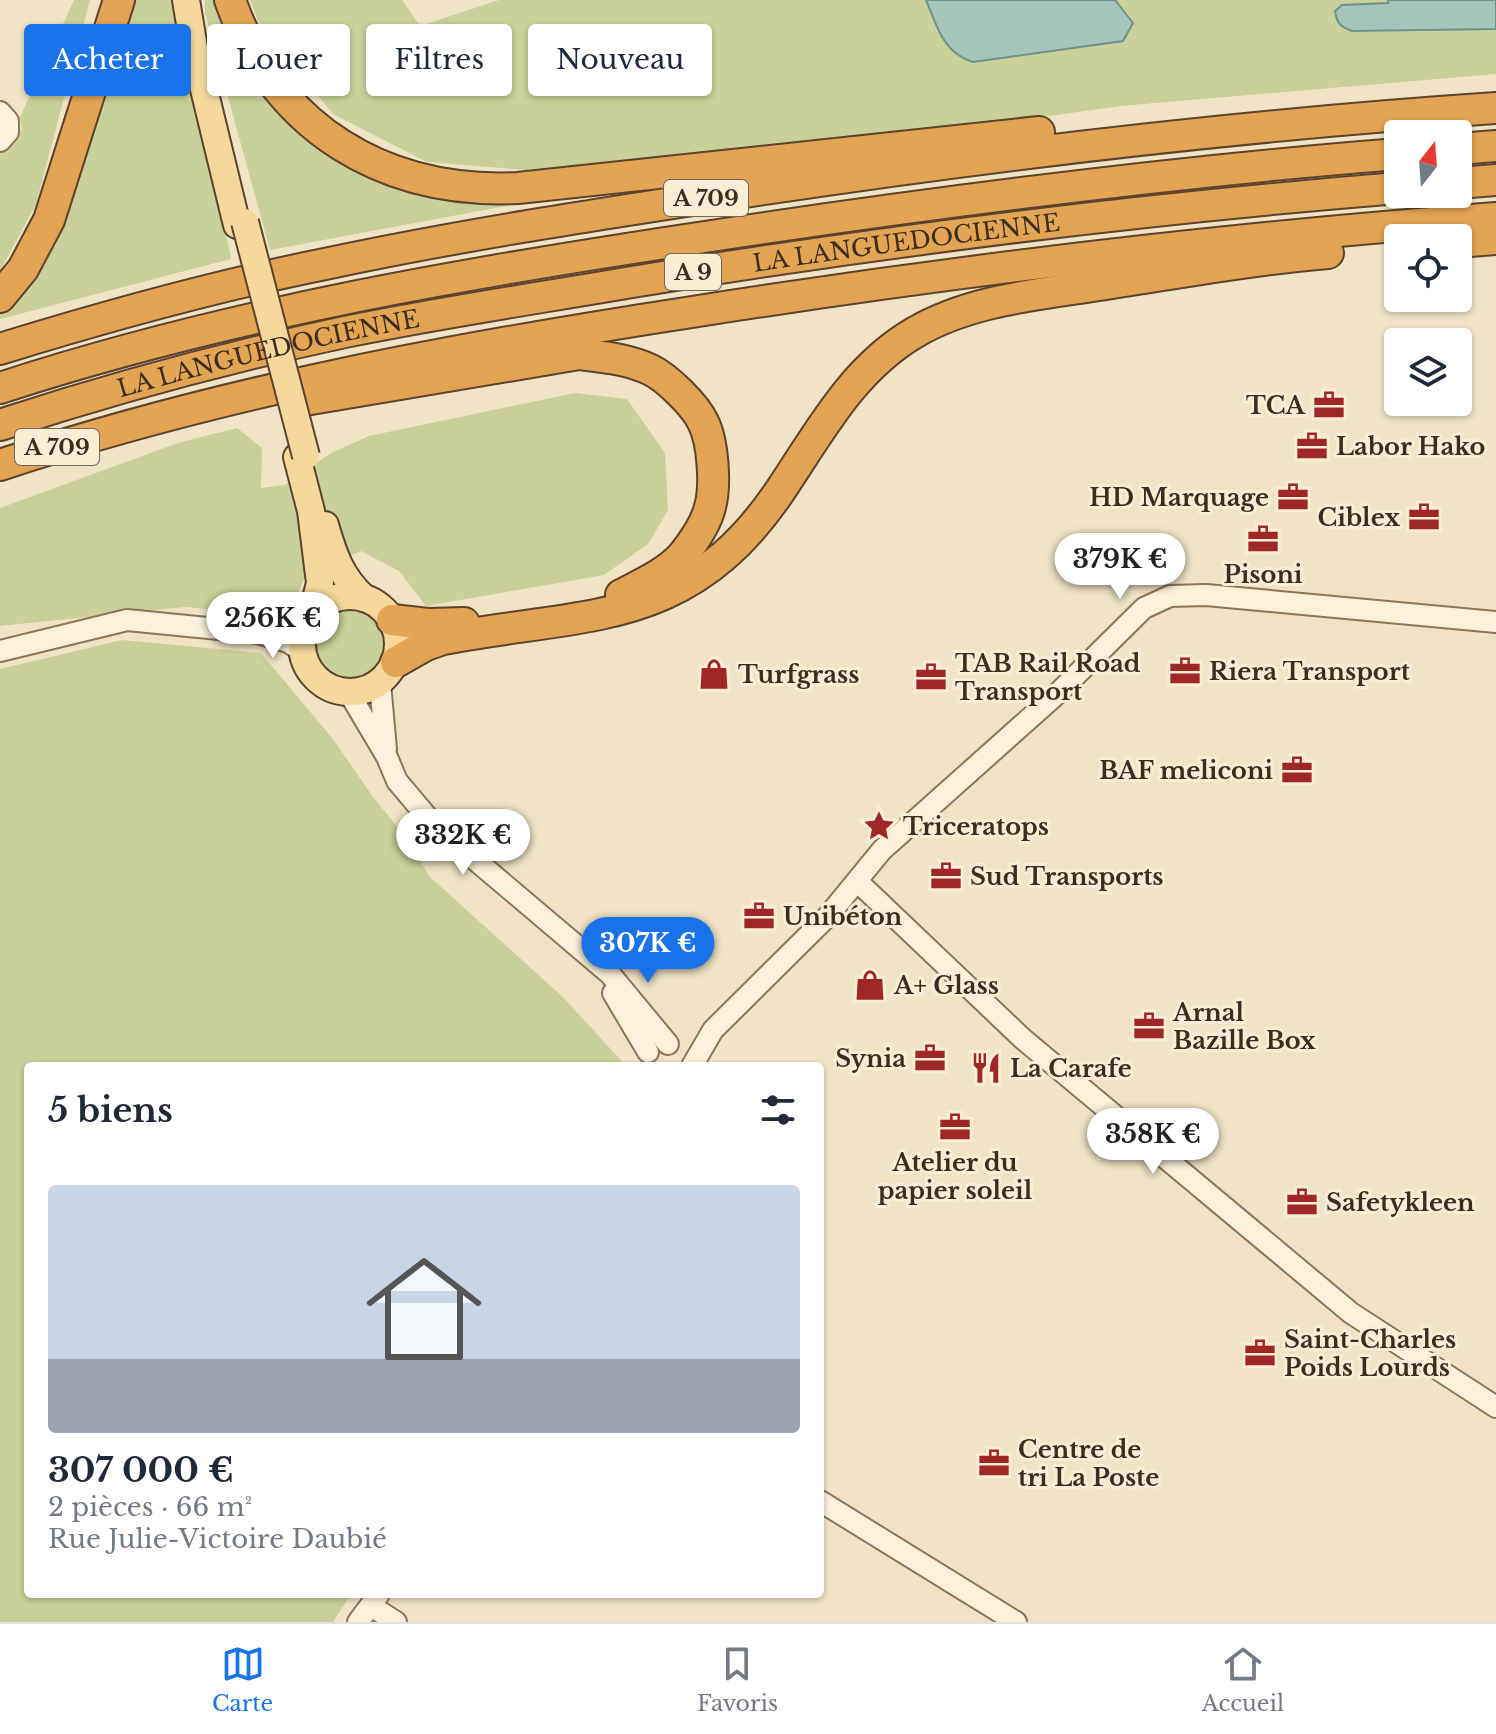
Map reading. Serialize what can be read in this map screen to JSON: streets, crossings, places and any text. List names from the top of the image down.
{
  "streets": {
    "highway": ["A 709", "LA LANGUEDOCIENNE", "A 9"]
  },
  "places": {
    "office": [
      "TCA",
      "Labor Hako",
      "HD Marquage",
      "Ciblex",
      "Pisoni",
      "Riera Transport",
      "TAB Rail Road Transport",
      "BAF meliconi",
      "Sud Transports",
      "Unibéton",
      "Arnal Bazille Box",
      "Synia",
      "Atelier du papier soleil",
      "Safetykleen",
      "Saint-Charles Poids Lourds",
      "Centre de tri La Poste"
    ],
    "shop": ["Turfgrass", "A+ Glass"],
    "place": ["Triceratops"],
    "restaurant": ["La Carafe"]
  },
  "north": "top",
  "page": {
    "chip": [
      "Acheter",
      "Louer",
      "Filtres",
      "Nouveau"
    ],
    "price": [
      "379K €",
      "256K €",
      "332K €",
      "307K €",
      "358K €"
    ],
    "heading": "5 biens",
    "list": [
      {
        "name": "307 000 €",
        "note": "2 pièces · 66 m² · Rue Julie-Victoire Daubié"
      }
    ],
    "tabs": ["Carte", "Favoris", "Accueil"]
  }
}
